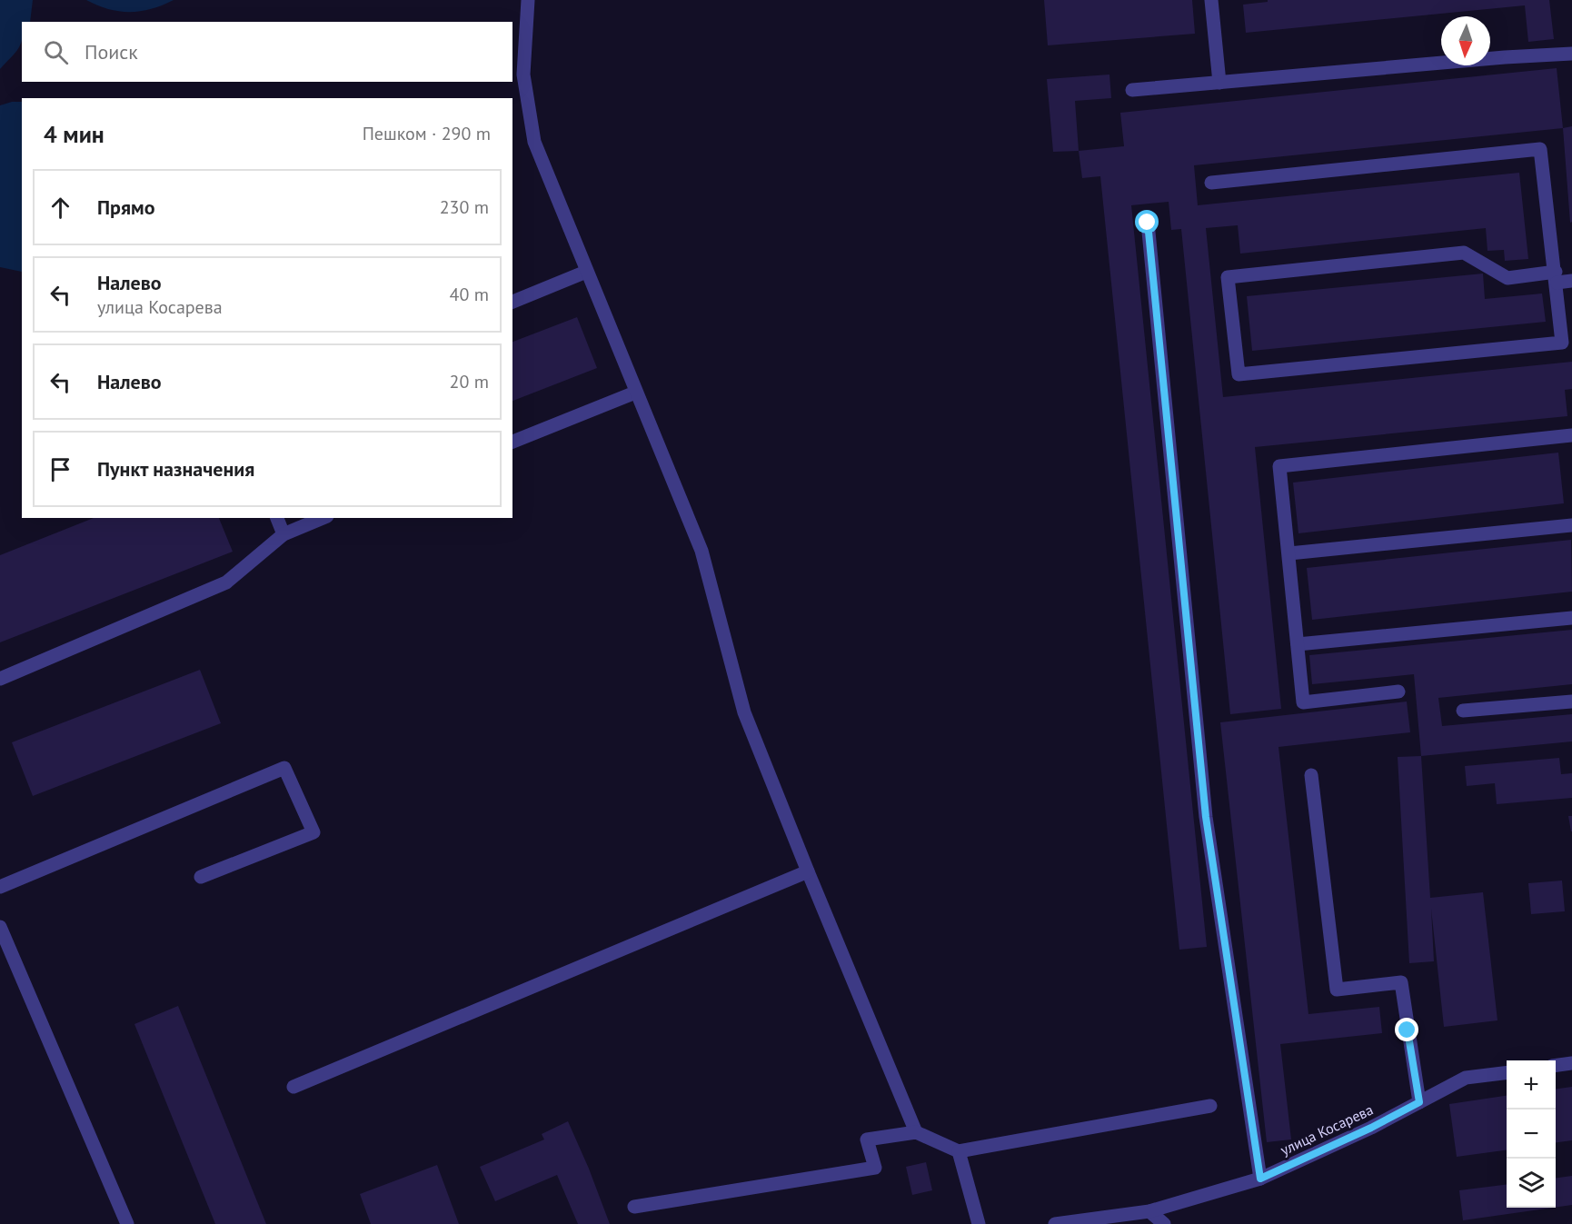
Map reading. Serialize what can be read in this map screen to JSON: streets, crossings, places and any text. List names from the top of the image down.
{
  "streets": {
    "street": ["улица Косарева"]
  },
  "north": "bottom",
  "page": {
    "search": "Поиск",
    "heading": ["4 мин", "Пешком · 290 m"],
    "list": [
      ["Прямо", "230 m"],
      ["Налево", "улица Косарева", "40 m"],
      ["Налево", "20 m"],
      "Пункт назначения"
    ],
    "map_buttons": ["+", "−"]
  }
}
